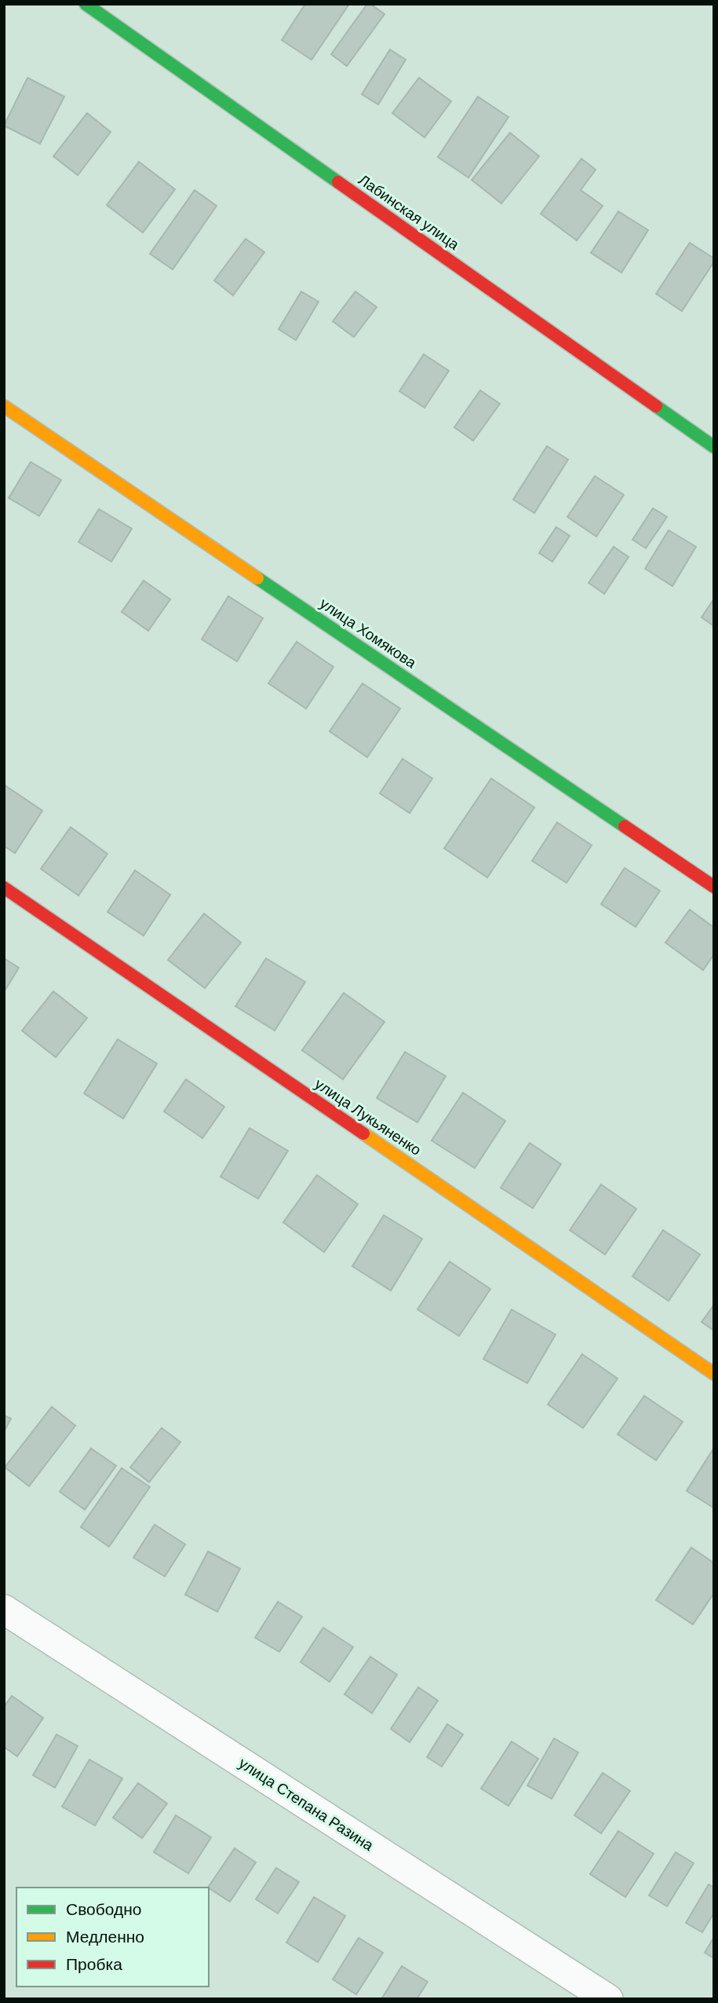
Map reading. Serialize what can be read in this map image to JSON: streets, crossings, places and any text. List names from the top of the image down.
{
  "streets": {
    "street": [
      "Лабинская улица",
      "улица Хомякова",
      "улица Лукьяненко",
      "улица Степана Разина"
    ]
  },
  "legend": ["Свободно", "Медленно", "Пробка"]
}
